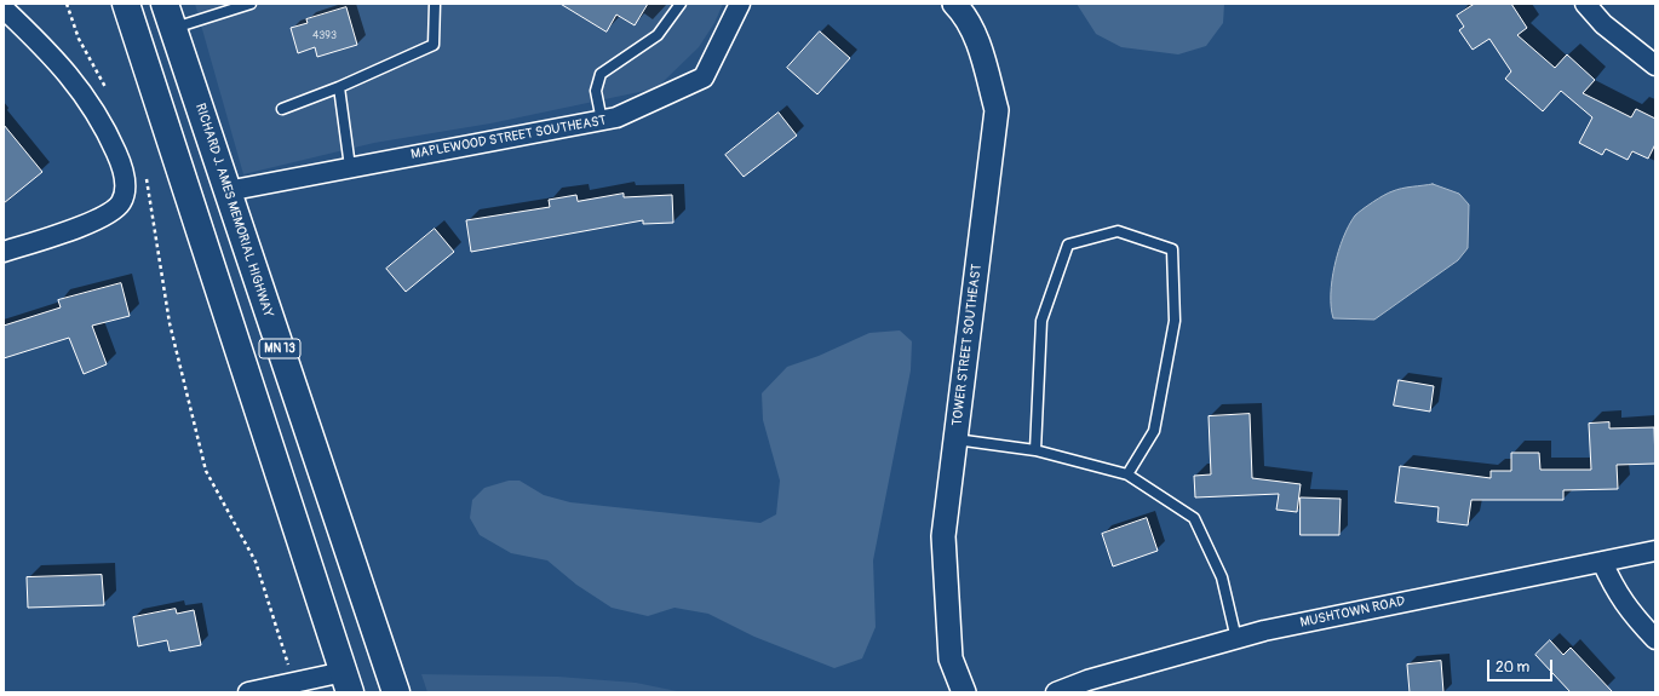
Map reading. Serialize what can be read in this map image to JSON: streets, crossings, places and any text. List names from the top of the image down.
{
  "streets": {
    "main road": ["RICHARD J. AMES MEMORIAL HIGHWAY", "MN 13"],
    "street": ["MAPLEWOOD STREET SOUTHEAST", "TOWER STREET SOUTHEAST", "MUSHTOWN ROAD"]
  },
  "crossings": [
    ["MAPLEWOOD STREET SOUTHEAST", "RICHARD J. AMES MEMORIAL HIGHWAY"]
  ],
  "house_numbers": ["4393"],
  "scale_bar": "20 m"
}
